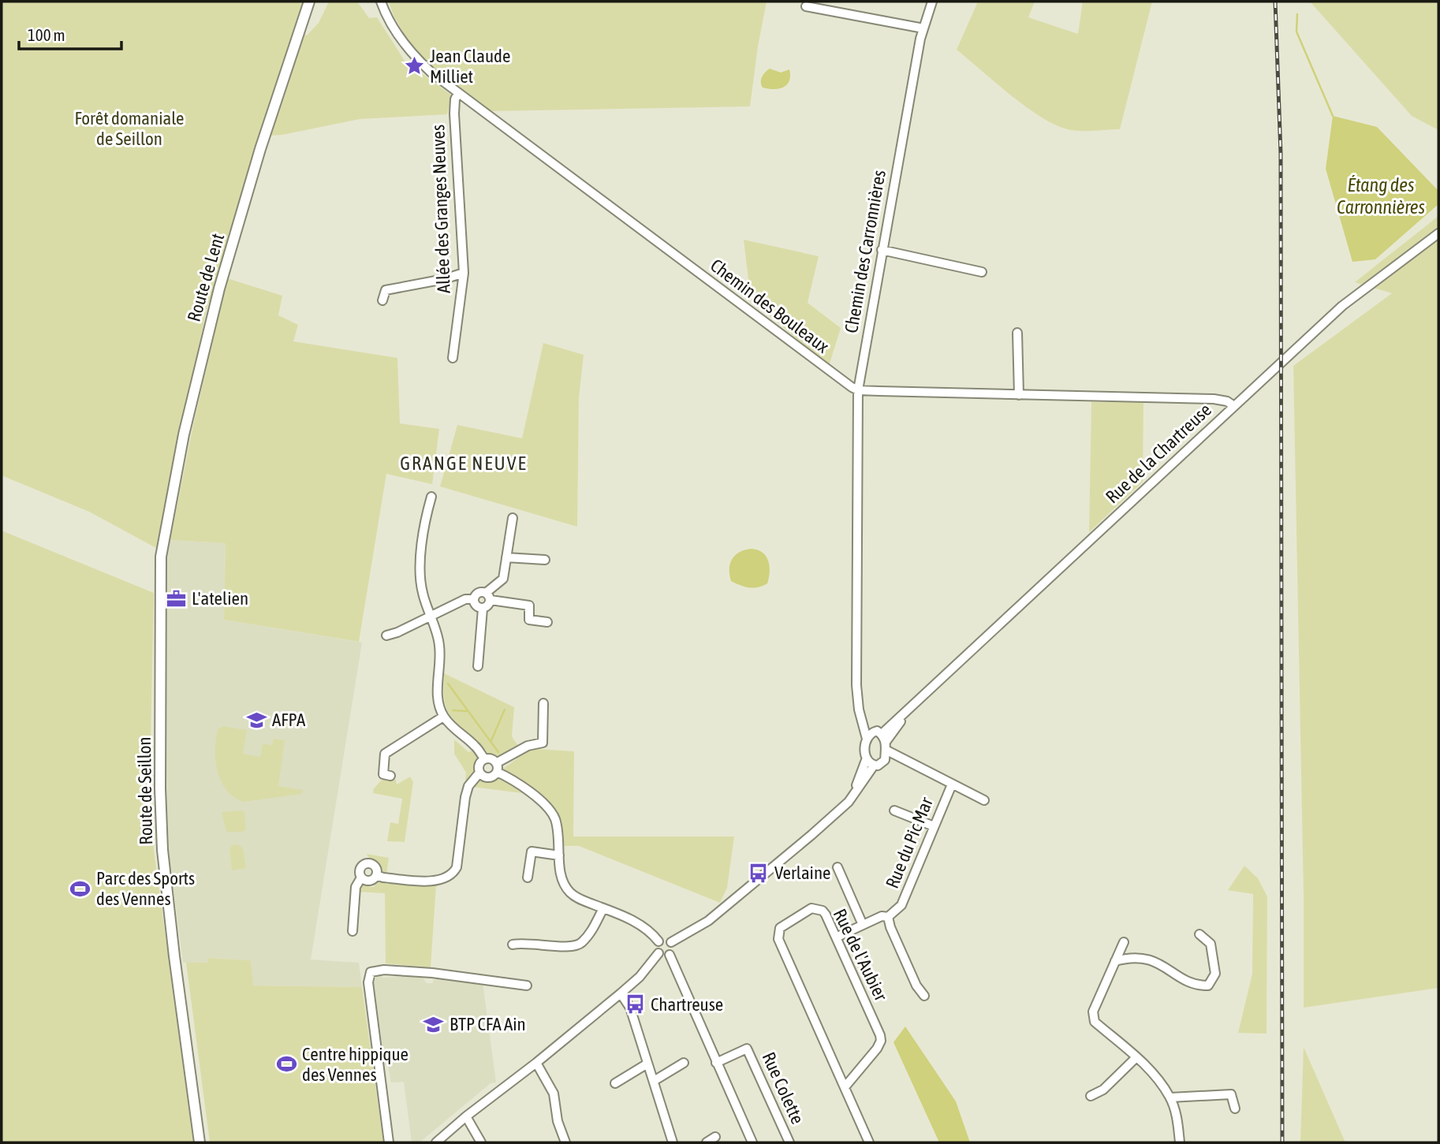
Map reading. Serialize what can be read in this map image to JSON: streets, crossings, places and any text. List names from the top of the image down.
{
  "streets": {
    "street": [
      "Allée des Granges Neuves",
      "Chemin des Carronnières",
      "Route de Lent",
      "Chemin des Bouleaux",
      "Rue de la Chartreuse",
      "Route de Seillon",
      "Rue du Pic Mar",
      "Rue de l'Aubier",
      "Rue Colette"
    ]
  },
  "crossings": [
    ["Allée des Granges Neuves", "Chemin des Bouleaux"],
    ["Chemin des Carronnières", "Chemin des Bouleaux"],
    ["Route de Lent", "Route de Seillon"]
  ],
  "districts": ["GRANGE NEUVE"],
  "water": ["Étang des Carronnières"],
  "parks": ["Forêt domaniale de Seillon"],
  "places": {
    "place": ["Jean Claude Milliet"],
    "office": ["L'atelien"],
    "school or university": ["AFPA", "BTP CFA Ain"],
    "bus stop": ["Verlaine", "Chartreuse"],
    "sports": ["Parc des Sports des Vennes", "Centre hippique des Vennes"]
  },
  "scale_bar": "100 m"
}
